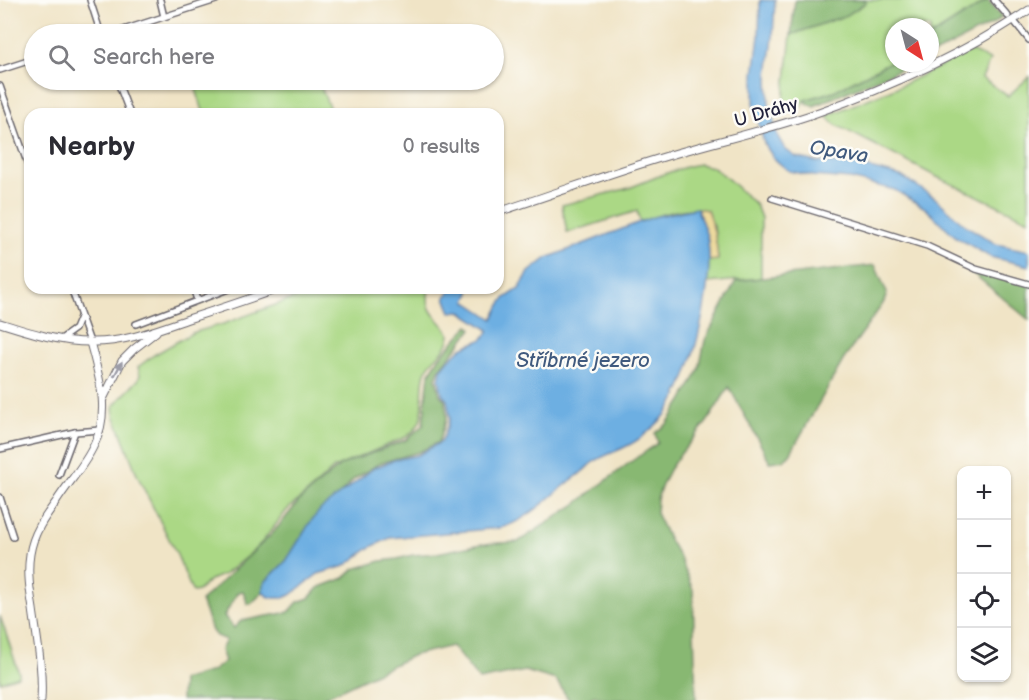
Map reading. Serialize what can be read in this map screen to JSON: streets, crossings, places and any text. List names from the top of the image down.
{
  "streets": {
    "street": ["U Dráhy"]
  },
  "water": ["Opava", "Stříbrné jezero"],
  "north": "bottom right",
  "page": {
    "search": "Search here",
    "heading": ["Nearby", "0 results"],
    "map_buttons": ["+", "−"]
  }
}
